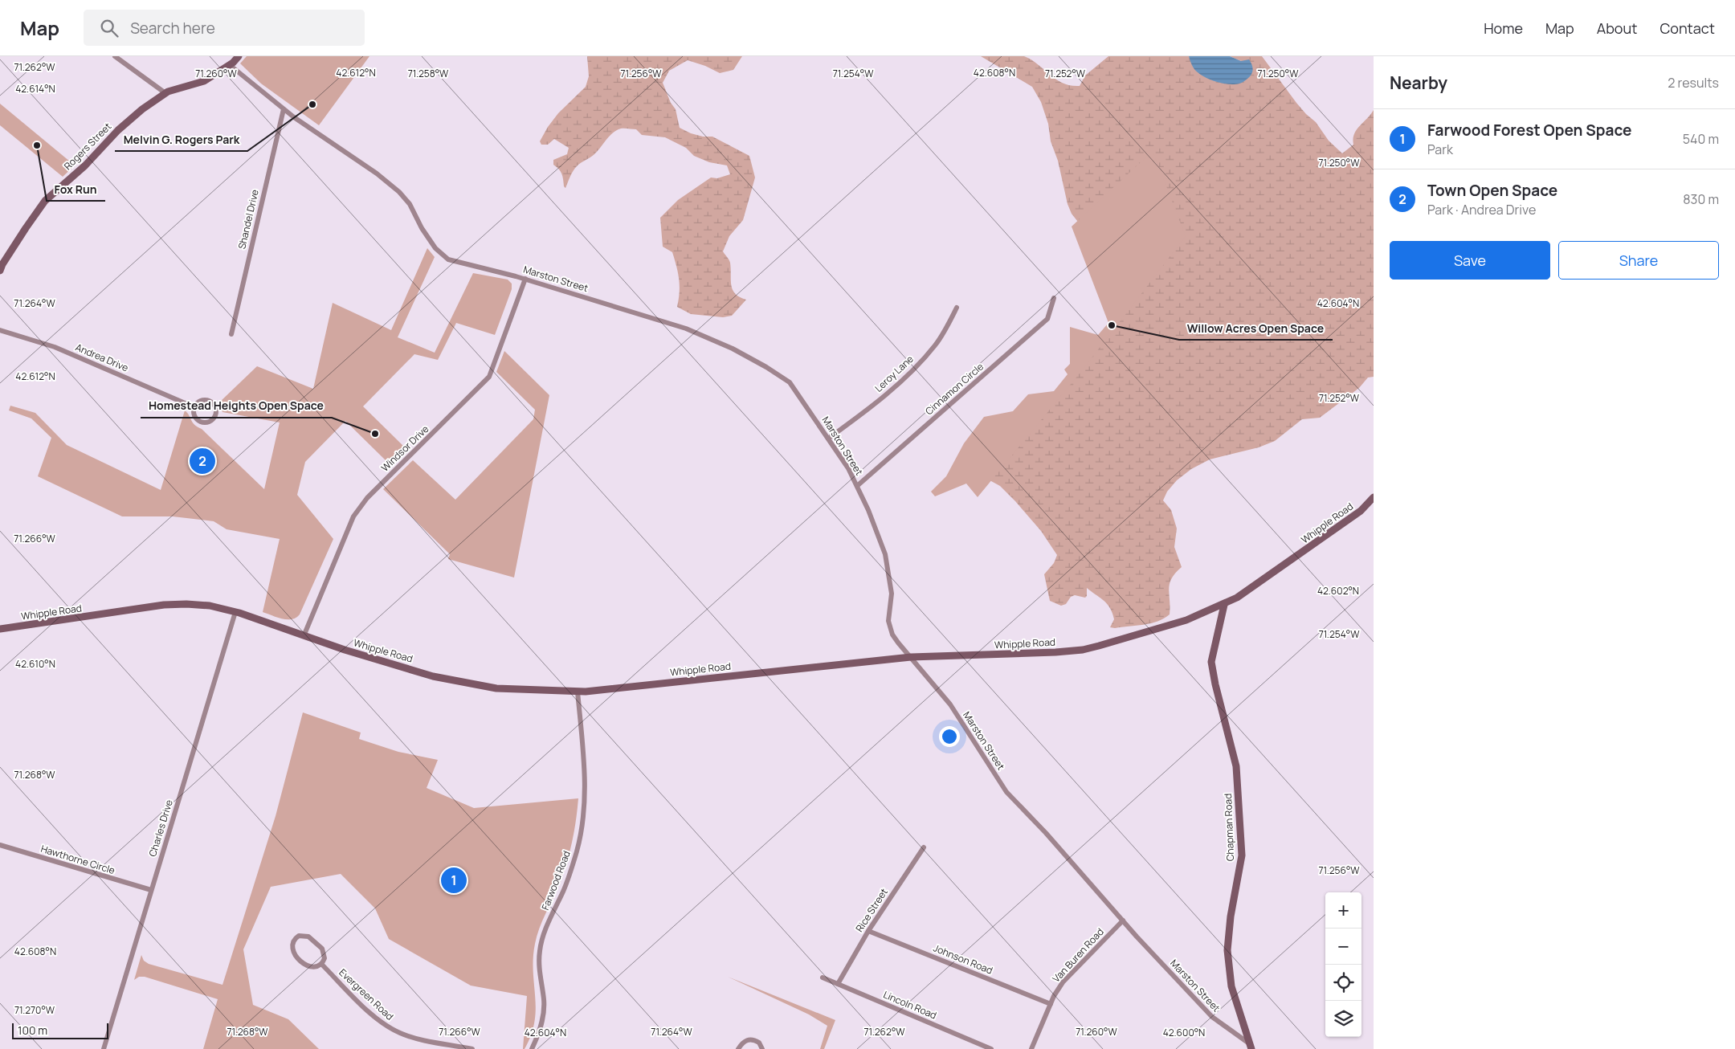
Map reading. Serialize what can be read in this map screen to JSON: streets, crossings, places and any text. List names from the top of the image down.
{
  "streets": {
    "main road": ["Rogers Street", "Whipple Road", "Chapman Road"],
    "street": [
      "Shandel Drive",
      "Marston Street",
      "Andrea Drive",
      "Leroy Lane",
      "Cinnamon Circle",
      "Windsor Drive",
      "Charles Drive",
      "Hawthorne Circle",
      "Farwood Road",
      "Rice Street",
      "Van Buren Road",
      "Johnson Road",
      "Evergreen Road",
      "Lincoln Road"
    ]
  },
  "crossings": [
    ["Rogers Street", "Marston Street"],
    ["Shandel Drive", "Marston Street"],
    ["Marston Street", "Leroy Lane"],
    ["Marston Street", "Cinnamon Circle"],
    ["Marston Street", "Windsor Drive"],
    ["Marston Street", "Whipple Road"],
    ["Marston Street", "Chapman Road"],
    ["Marston Street", "Van Buren Road"],
    ["Windsor Drive", "Whipple Road"],
    ["Whipple Road", "Chapman Road"],
    ["Whipple Road", "Charles Drive"],
    ["Whipple Road", "Farwood Road"],
    ["Charles Drive", "Hawthorne Circle"],
    ["Rice Street", "Johnson Road"],
    ["Rice Street", "Lincoln Road"],
    ["Van Buren Road", "Johnson Road"]
  ],
  "places": [
    "Melvin G. Rogers Park",
    "Fox Run",
    "Willow Acres Open Space",
    "Homestead Heights Open Space"
  ],
  "scale_bar": "100 m",
  "page": {
    "header": "Map",
    "search": "Search here",
    "nav": [
      "Home",
      "Map",
      "About",
      "Contact"
    ],
    "heading": ["Nearby", "2 results"],
    "list": [
      {
        "mark": "1",
        "name": "Farwood Forest Open Space",
        "note": "Park",
        "value": "540 m"
      },
      {
        "mark": "2",
        "name": "Town Open Space",
        "note": "Park · Andrea Drive",
        "value": "830 m"
      }
    ],
    "buttons": ["Save", "Share"],
    "pins": ["2", "1"],
    "map_buttons": ["+", "−"],
    "scale": "100 m"
  },
  "coordinates": [
    "71.262°W",
    "42.612°N",
    "42.608°N",
    "71.260°W",
    "71.258°W",
    "71.256°W",
    "71.252°W",
    "71.254°W",
    "71.250°W",
    "42.614°N",
    "71.264°W",
    "42.604°N",
    "71.266°W",
    "42.602°N",
    "42.610°N",
    "71.268°W",
    "71.270°W",
    "42.600°N"
  ]
}
